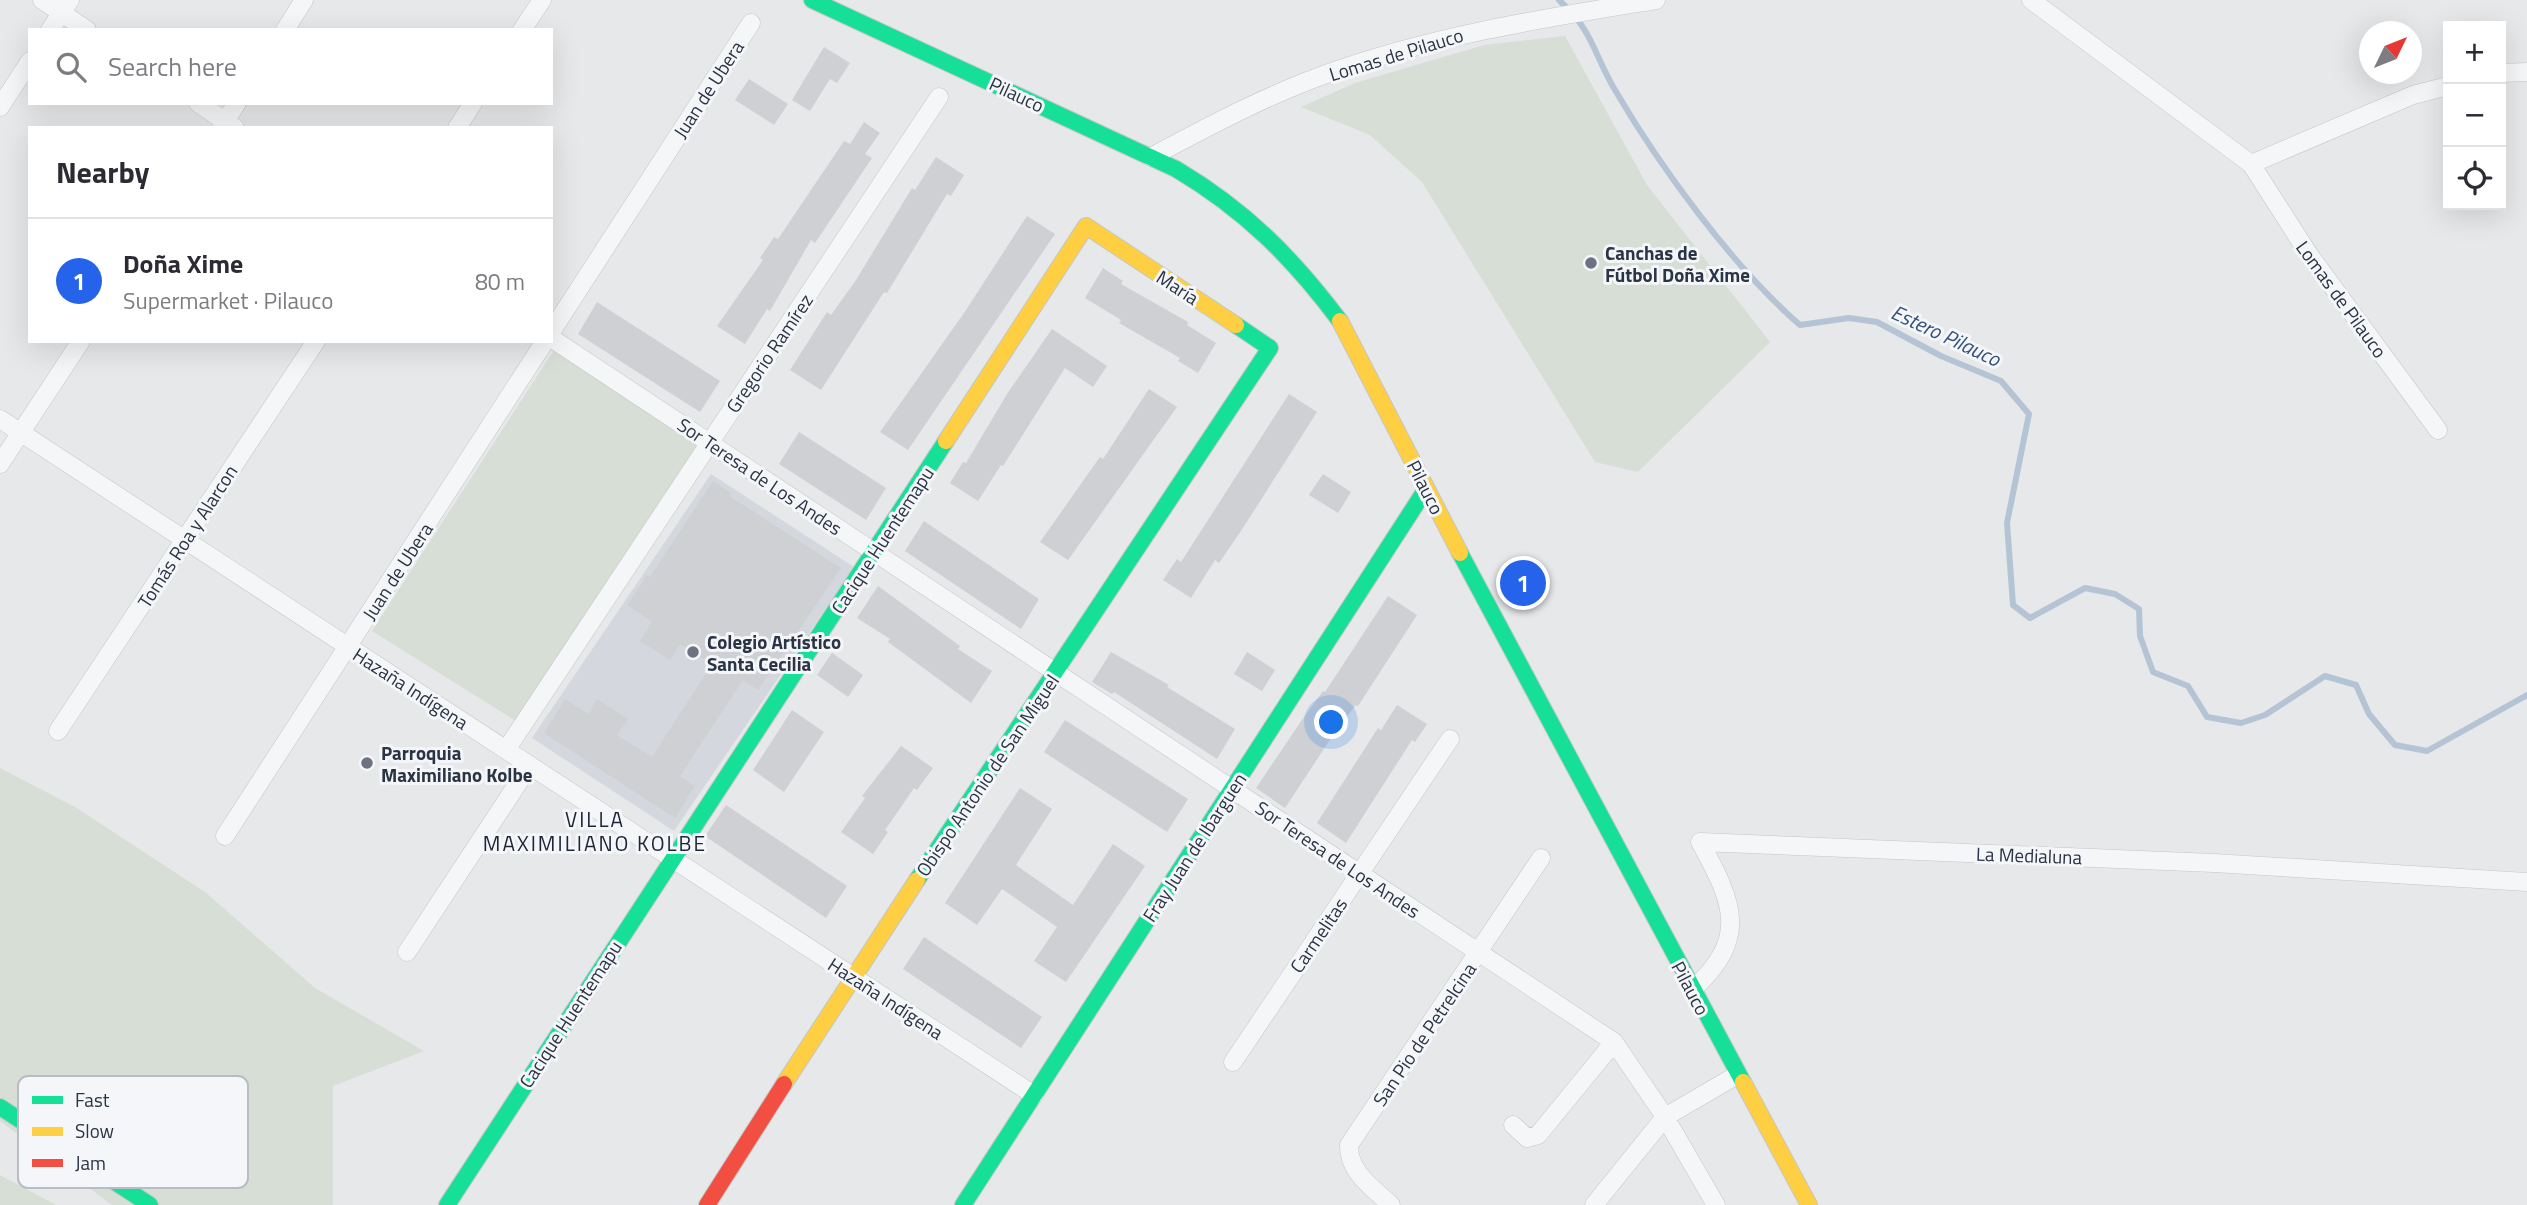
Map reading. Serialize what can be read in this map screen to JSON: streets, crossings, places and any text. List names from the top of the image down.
{
  "streets": {
    "street": [
      "Lomas de Pilauco",
      "Juan de Ubera",
      "Pilauco",
      "María",
      "Gregorio Ramírez",
      "Sor Teresa de Los Andes",
      "Tomás Roa y Alarcon",
      "Cacique Huentemapu",
      "Hazaña Indígena",
      "Obispo Antonio de San Miguel",
      "Fray Juan de Ibarguen",
      "La Medialuna",
      "Carmelitas",
      "San Pio de Petrelcina"
    ]
  },
  "crossings": [
    ["Lomas de Pilauco", "Pilauco"],
    ["Juan de Ubera", "Hazaña Indígena"],
    ["Pilauco", "Fray Juan de Ibarguen"],
    ["Pilauco", "La Medialuna"],
    ["María", "Cacique Huentemapu"],
    ["María", "Obispo Antonio de San Miguel"],
    ["Gregorio Ramírez", "Sor Teresa de Los Andes"],
    ["Gregorio Ramírez", "Hazaña Indígena"],
    ["Sor Teresa de Los Andes", "Cacique Huentemapu"],
    ["Sor Teresa de Los Andes", "Obispo Antonio de San Miguel"],
    ["Sor Teresa de Los Andes", "Fray Juan de Ibarguen"],
    ["Sor Teresa de Los Andes", "Carmelitas"],
    ["Sor Teresa de Los Andes", "San Pio de Petrelcina"],
    ["Tomás Roa y Alarcon", "Hazaña Indígena"],
    ["Cacique Huentemapu", "Hazaña Indígena"],
    ["Hazaña Indígena", "Obispo Antonio de San Miguel"],
    ["Hazaña Indígena", "Fray Juan de Ibarguen"]
  ],
  "districts": ["VILLA MAXIMILIANO KOLBE"],
  "water": ["Estero Pilauco"],
  "places": ["Canchas de Fútbol Doña Xime", "Colegio Artístico Santa Cecilia", "Parroquia Maximiliano Kolbe"],
  "legend": ["Fast", "Slow", "Jam"],
  "north": "top right",
  "page": {
    "map_buttons": ["+", "−"],
    "search": "Search here",
    "heading": "Nearby",
    "list": [
      {
        "mark": "1",
        "name": "Doña Xime",
        "note": "Supermarket · Pilauco",
        "value": "80 m"
      }
    ],
    "pins": "1"
  }
}
